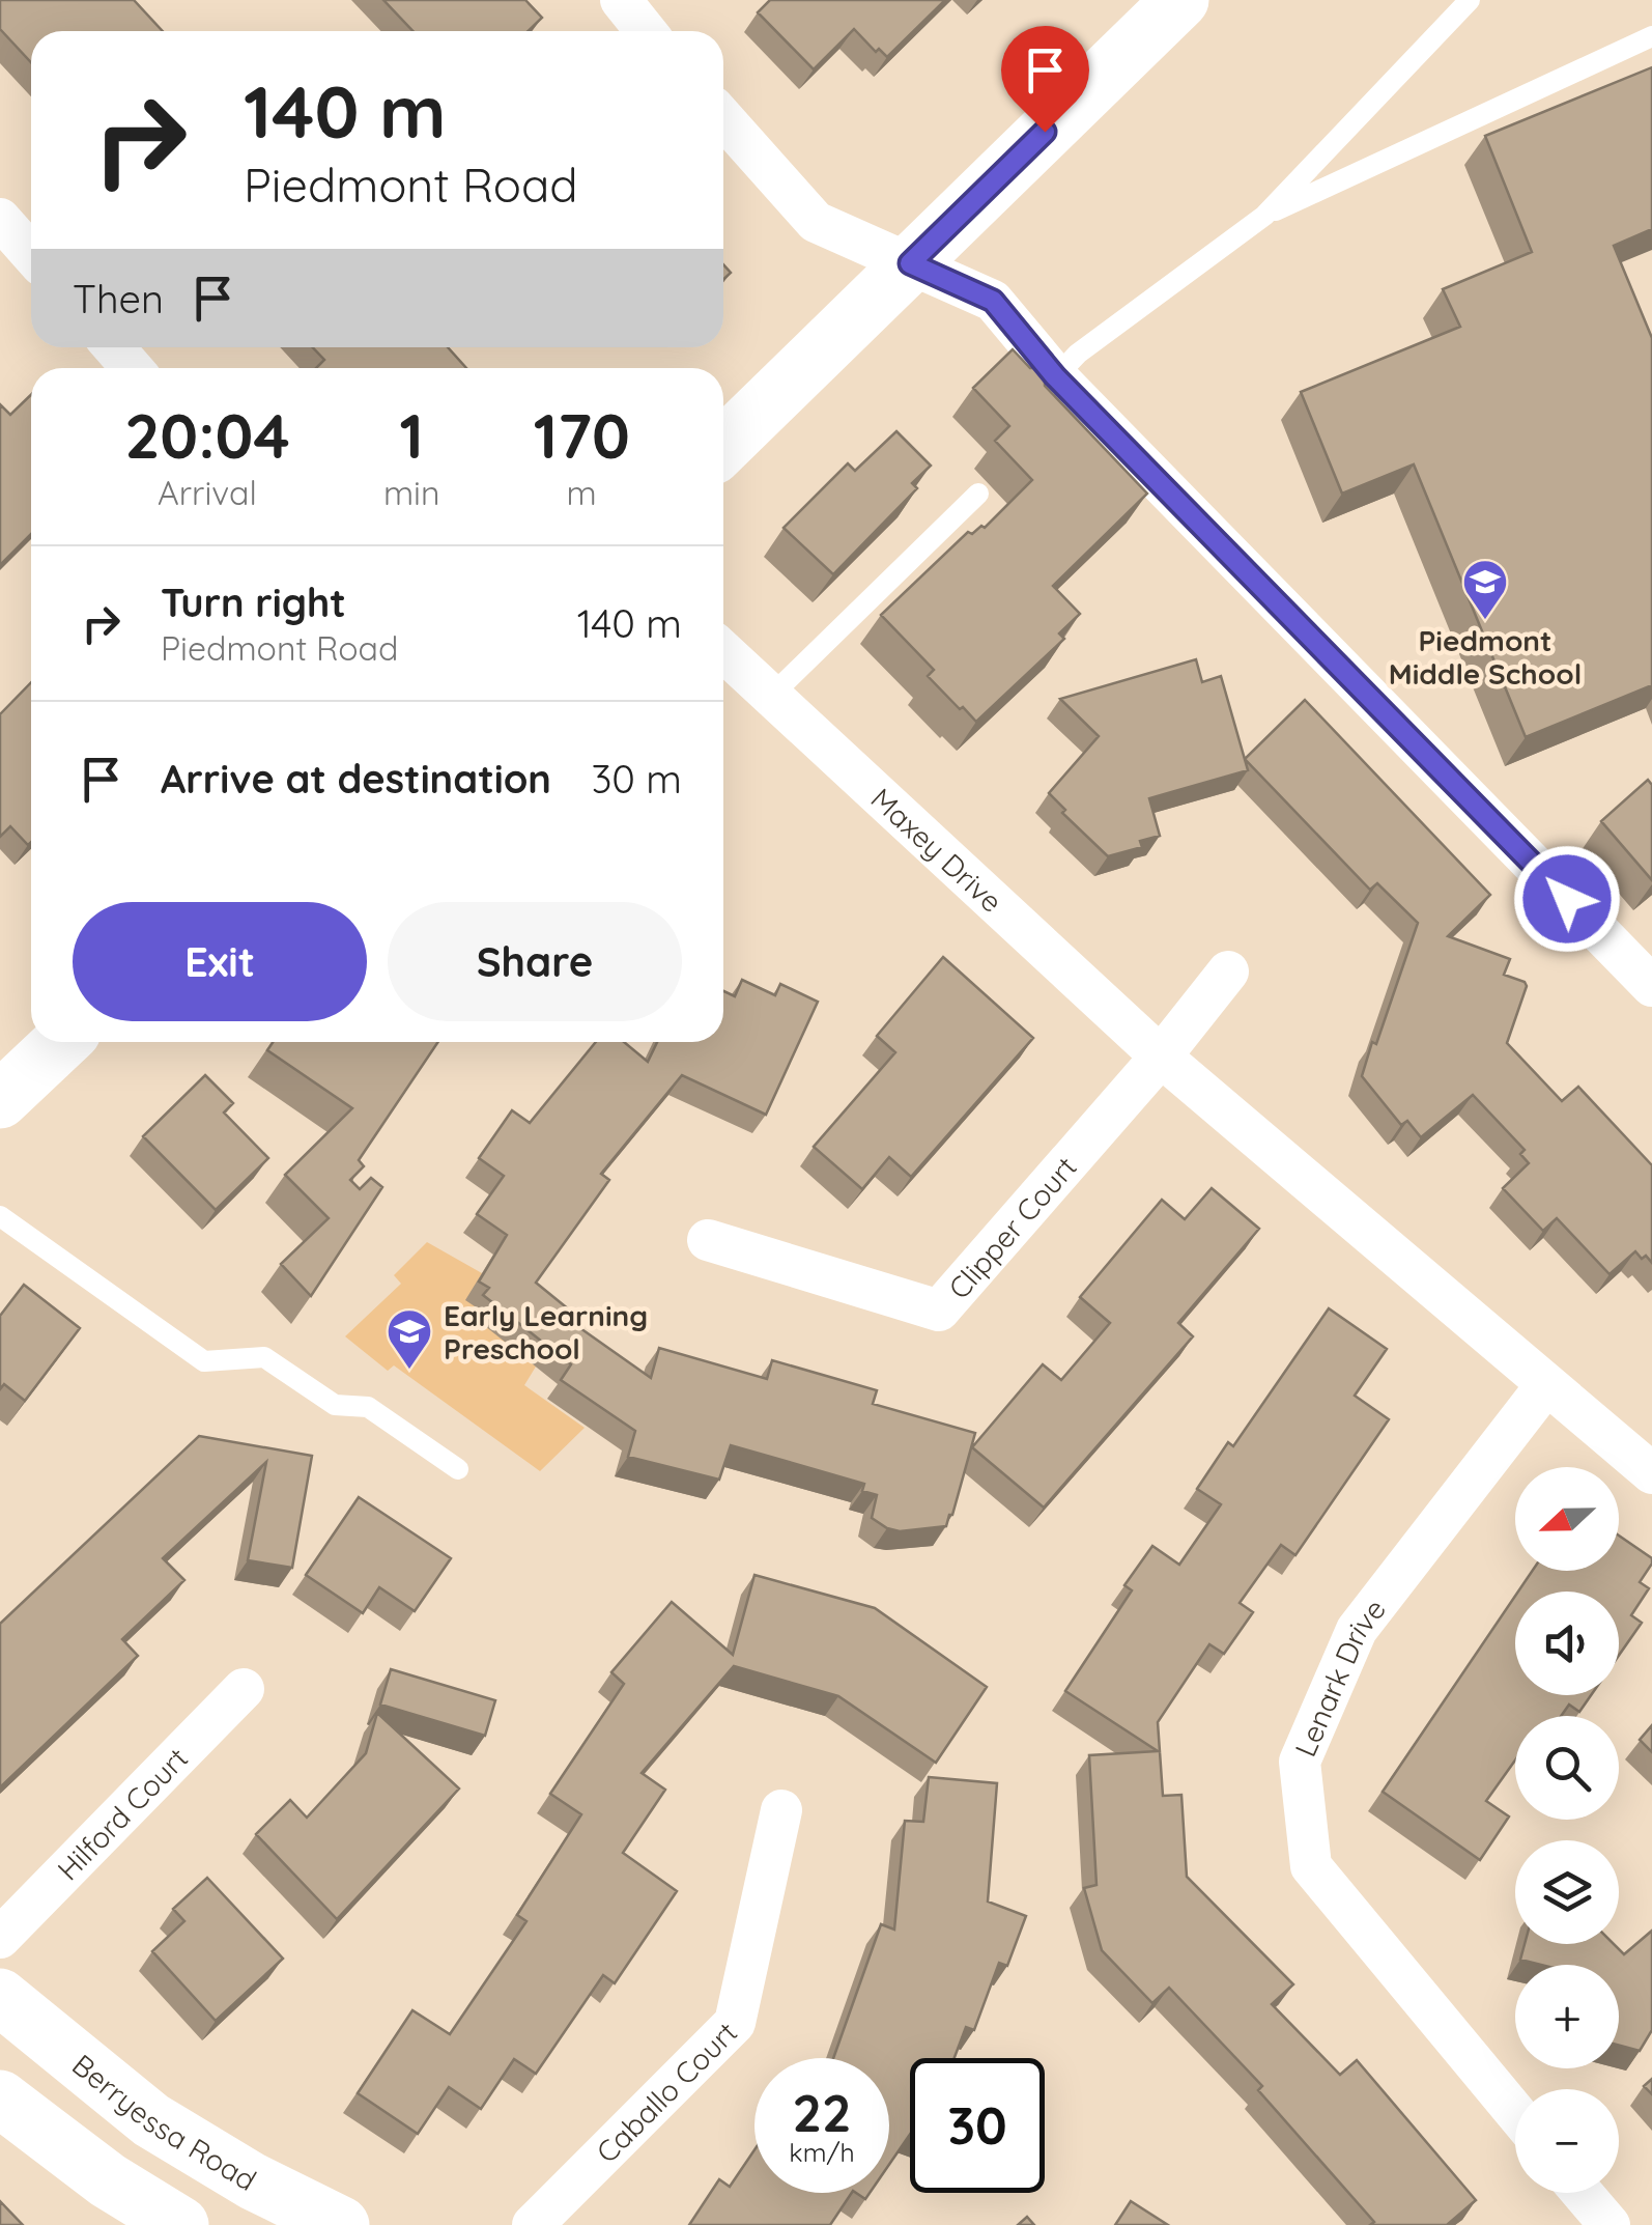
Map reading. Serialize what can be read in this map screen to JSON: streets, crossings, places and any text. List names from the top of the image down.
{
  "streets": {
    "main road": ["Berryessa Road"],
    "street": [
      "Maxey Drive",
      "Clipper Court",
      "Lenark Drive",
      "Hilford Court",
      "Caballo Court"
    ]
  },
  "crossings": [
    ["Maxey Drive", "Clipper Court"],
    ["Maxey Drive", "Lenark Drive"]
  ],
  "places": {
    "school or university": ["Piedmont Middle School", "Early Learning Preschool"]
  },
  "north": "left",
  "page": {
    "turn": ["140 m", "Piedmont Road"],
    "then": "Then",
    "eta": [
      "20:04",
      "Arrival",
      "1",
      "min",
      "170",
      "m"
    ],
    "list": [
      {
        "name": "Turn right",
        "note": "Piedmont Road",
        "value": "140 m"
      },
      {
        "name": "Arrive at destination",
        "value": "30 m"
      }
    ],
    "buttons": ["Exit", "Share"],
    "map_buttons": ["+", "−"],
    "speed": "22 km/h",
    "limit": "30"
  }
}
